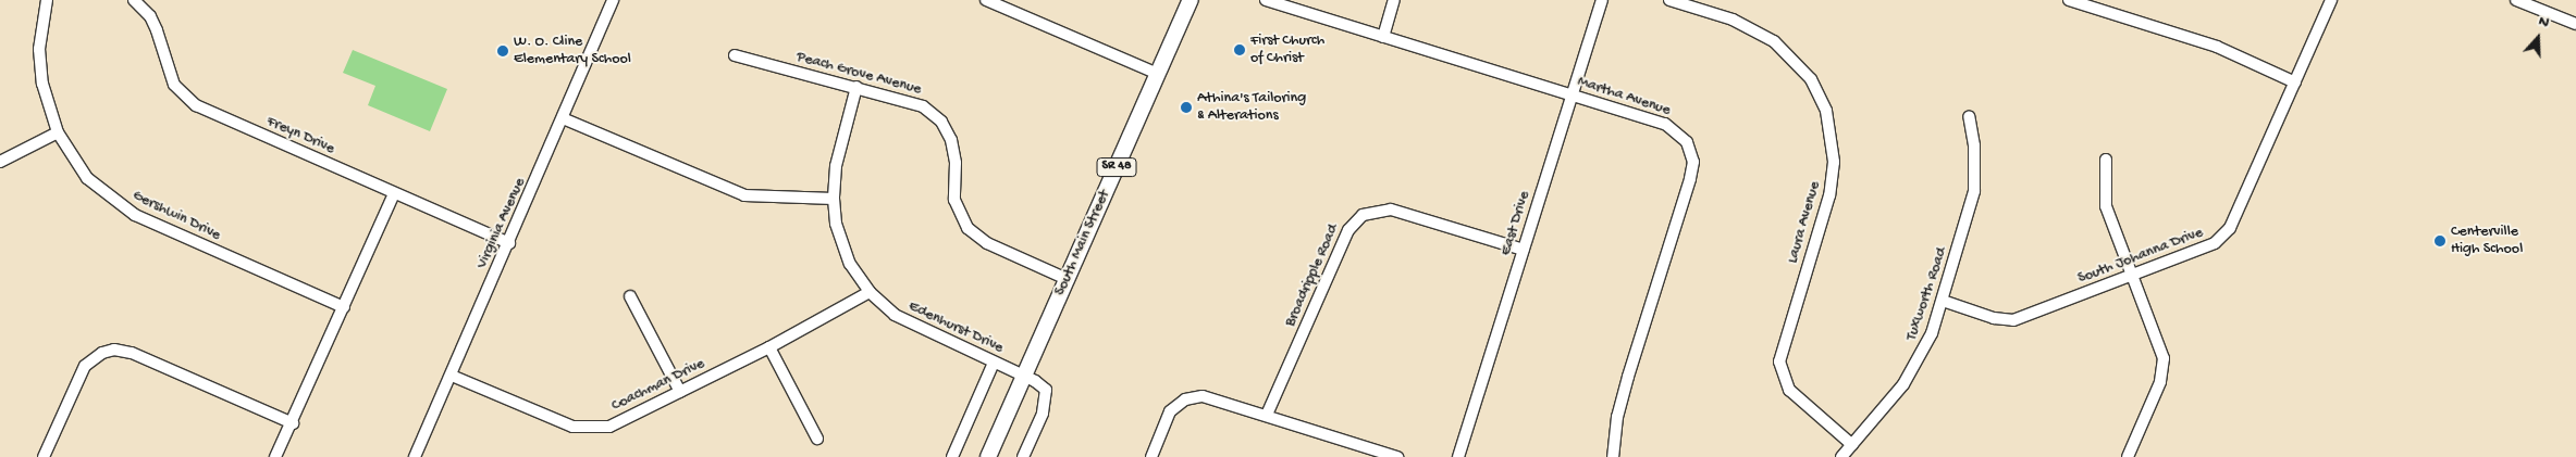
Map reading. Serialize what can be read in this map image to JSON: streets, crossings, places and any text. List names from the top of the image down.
{
  "streets": {
    "main road": ["SR 48", "South Main Street"],
    "street": [
      "Peach Grove Avenue",
      "Martha Avenue",
      "Freyn Drive",
      "Gershwin Drive",
      "Laura Avenue",
      "Virginia Avenue",
      "East Drive",
      "South Johanna Drive",
      "Broadripple Road",
      "Tuxworth Road",
      "Edenhurst Drive",
      "Coachman Drive"
    ]
  },
  "crossings": [
    ["Peach Grove Avenue", "South Main Street"],
    ["Peach Grove Avenue", "Edenhurst Drive"],
    ["Martha Avenue", "East Drive"],
    ["Freyn Drive", "Virginia Avenue"],
    ["Laura Avenue", "Tuxworth Road"],
    ["Virginia Avenue", "Coachman Drive"],
    ["East Drive", "Broadripple Road"],
    ["South Main Street", "Edenhurst Drive"],
    ["South Johanna Drive", "Tuxworth Road"],
    ["Edenhurst Drive", "Coachman Drive"]
  ],
  "places": [
    "First Church of Christ",
    "W. O. Cline Elementary School",
    "Athina's Tailoring & Alterations",
    "Centerville High School"
  ],
  "north": "top"
}
